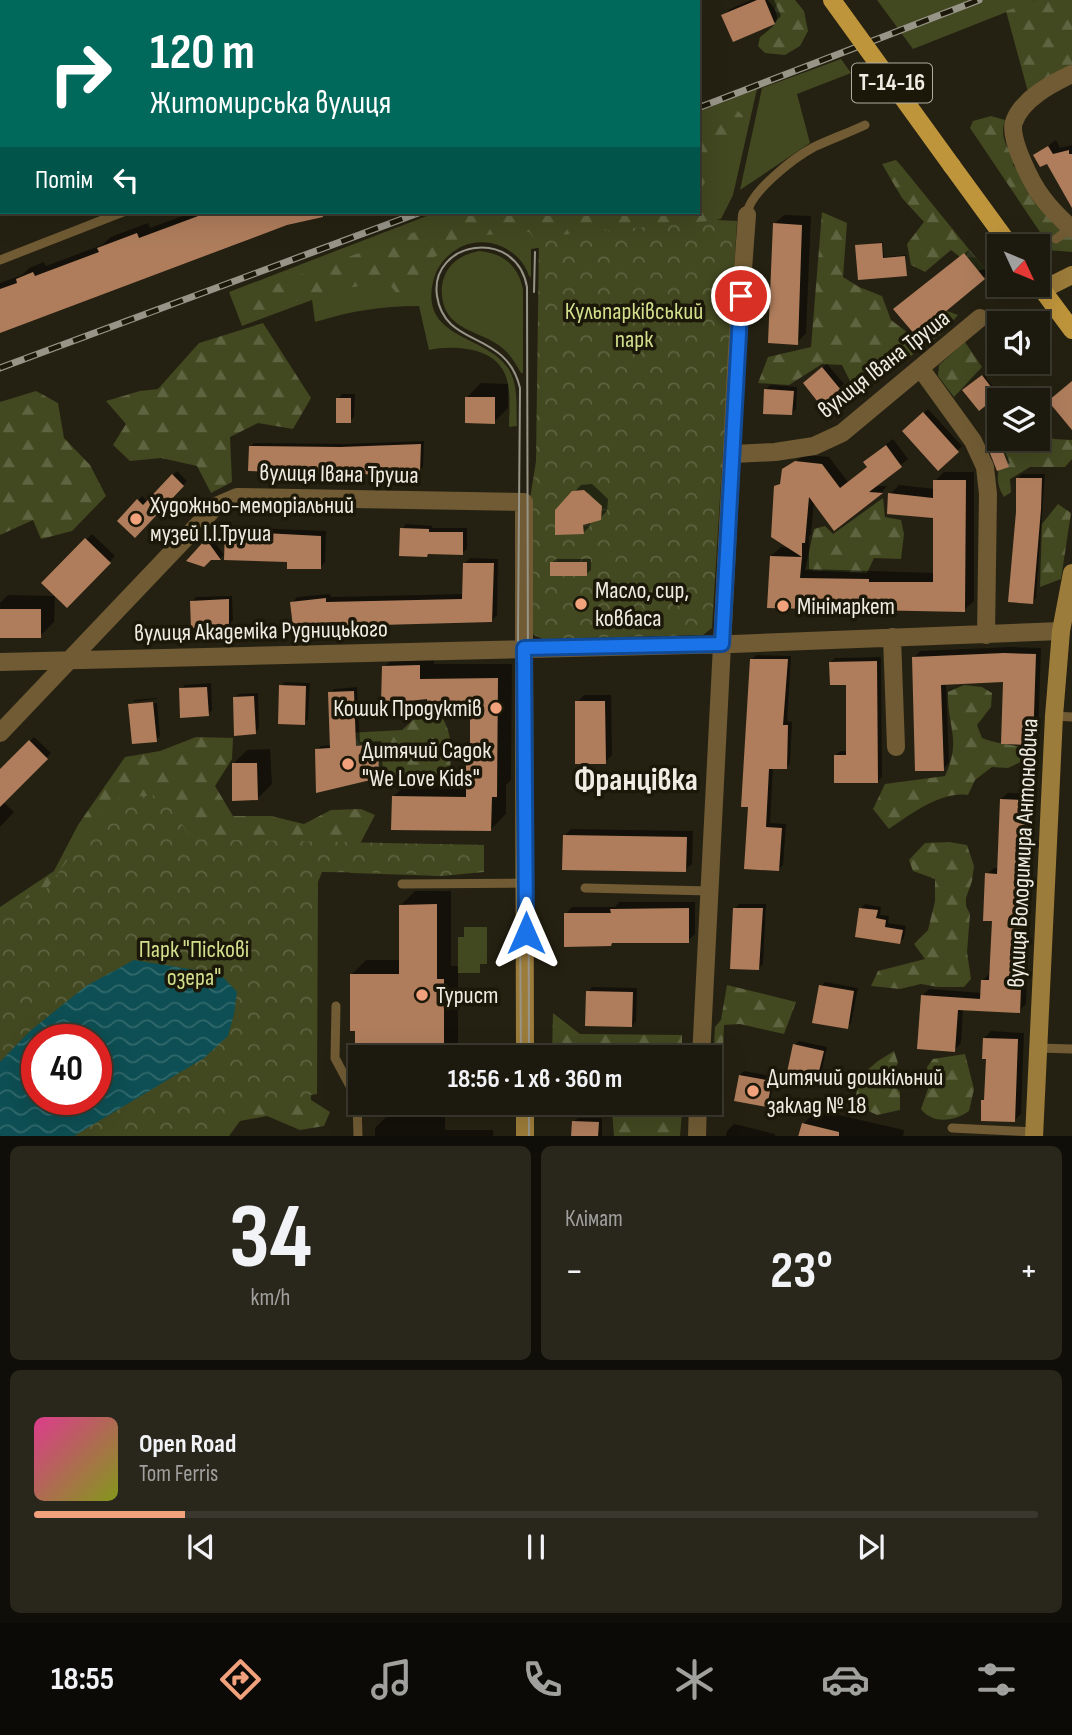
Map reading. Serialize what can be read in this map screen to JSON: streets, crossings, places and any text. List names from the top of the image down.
{
  "streets": {
    "main road": ["Т-14-16", "вулиця Володимира Антоновича"],
    "street": ["вулиця Івана Труша", "вулиця Академіка Рудницького"]
  },
  "crossings": [
    ["вулиця Івана Труша", "вулиця Академіка Рудницького"],
    ["вулиця Академіка Рудницького", "вулиця Володимира Антоновича"]
  ],
  "districts": ["Францівка"],
  "parks": ["Кульпарківський парк", "Парк \"Піскові озера\""],
  "places": [
    "Художньо-меморіальний музей І.І.Труша",
    "Масло, сир, ковбаса",
    "Мінімаркет",
    "Кошик Продуктів",
    "Дитячий Садок \"We Love Kids\"",
    "Турист",
    "Дитячий дошкільний заклад № 18"
  ],
  "north": "bottom right",
  "page": {
    "turn": ["120 m", "Житомирська вулиця"],
    "then": "Потім",
    "limit": "40",
    "trip": "18:56 · 1 хв · 360 m",
    "tile": [
      ["34", "km/h"],
      "Клімат"
    ],
    "heat": ["−", "23°", "+"],
    "song": ["Open Road", "Tom Ferris"],
    "tabs": "18:55"
  }
}
